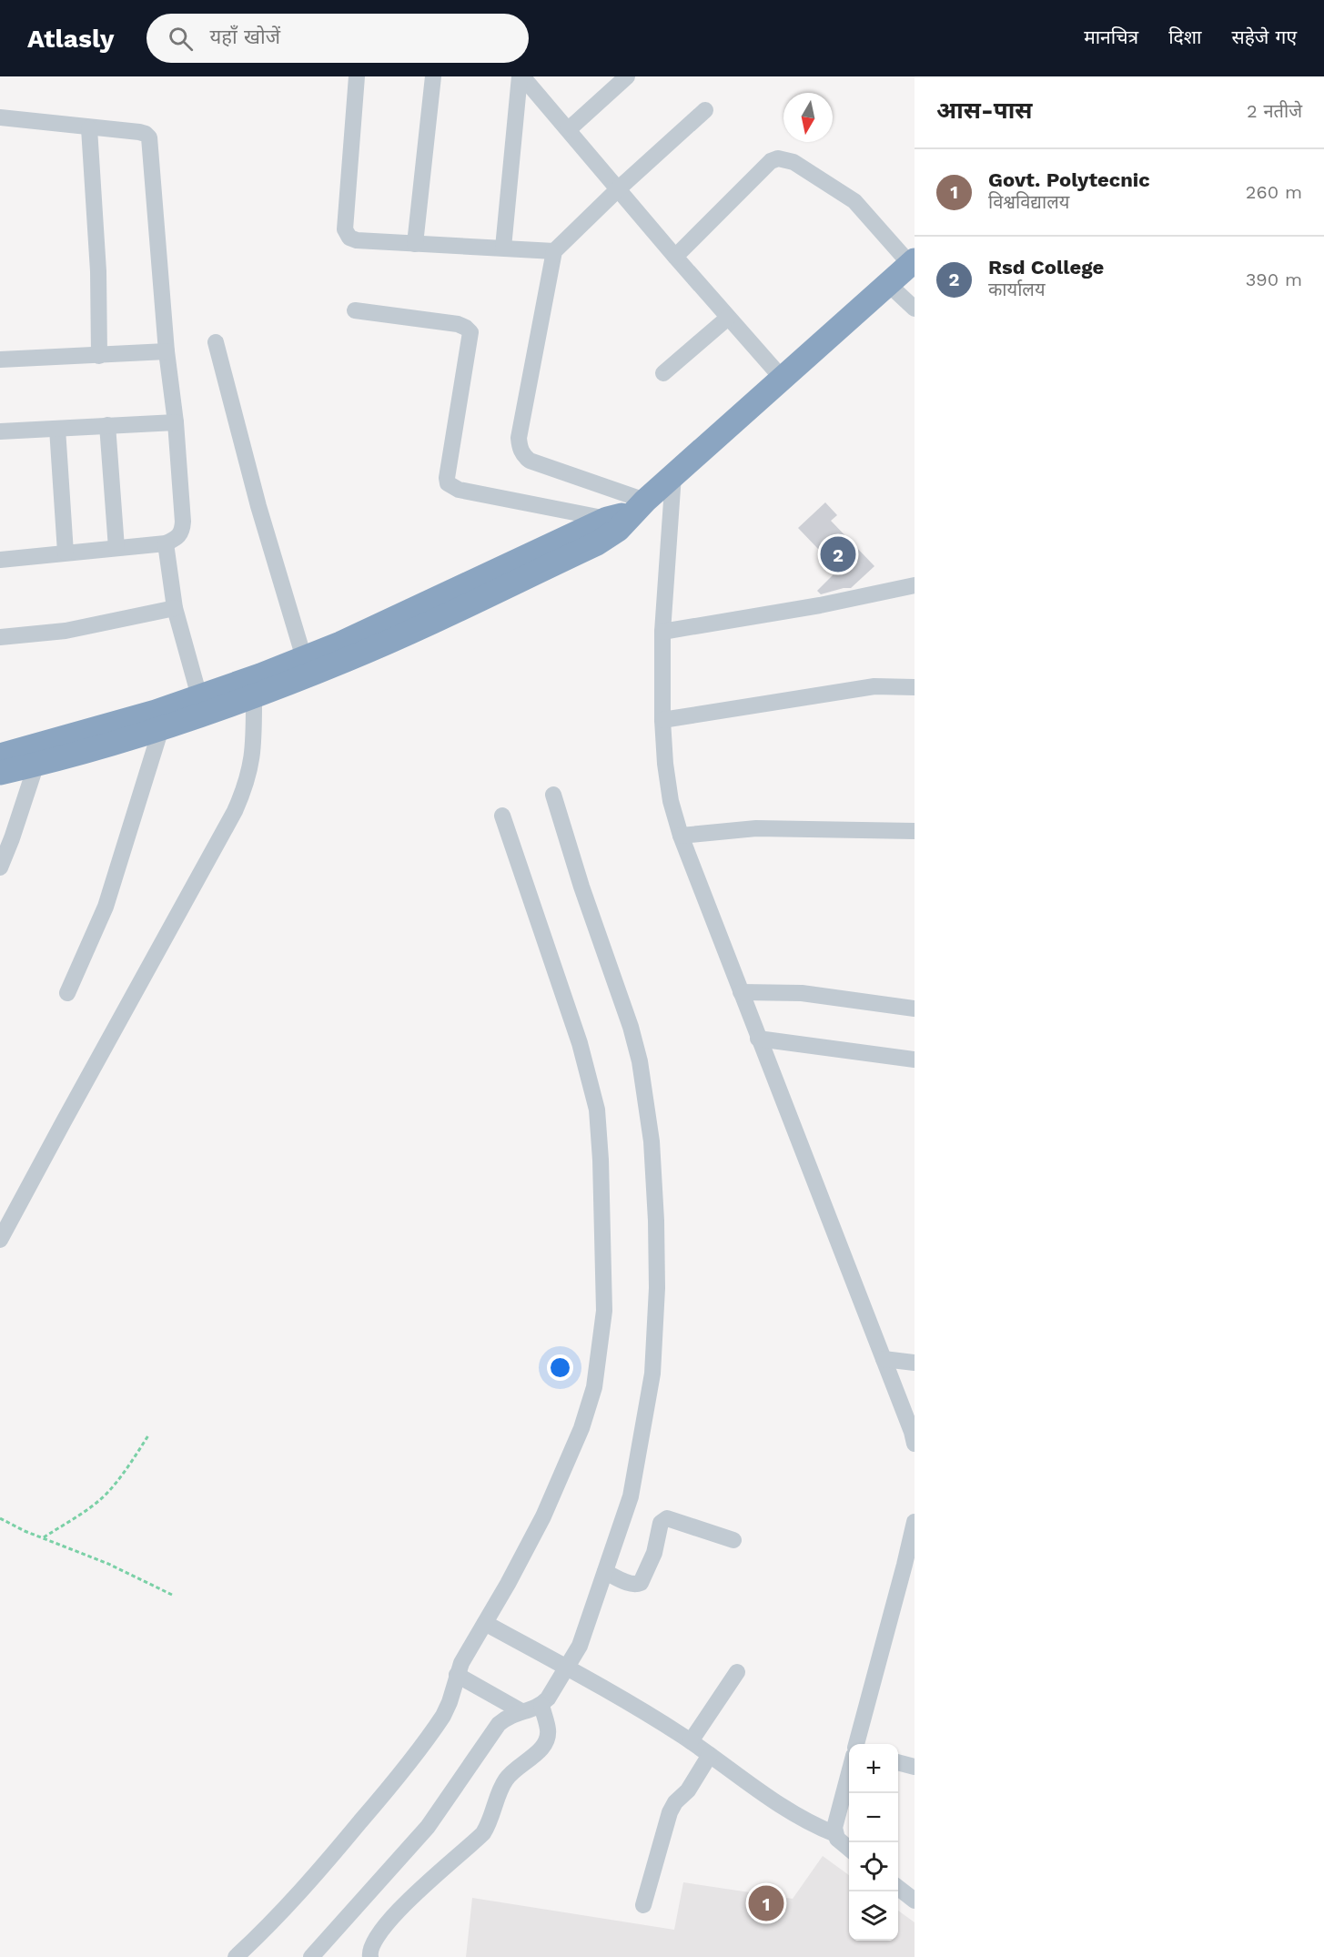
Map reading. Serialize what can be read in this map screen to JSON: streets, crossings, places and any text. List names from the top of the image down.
{
  "north": "bottom",
  "page": {
    "header": "Atlasly",
    "search": "यहाँ खोजें",
    "nav": ["मानचित्र", "दिशा", "सहेजे गए"],
    "heading": ["आस-पास", "2 नतीजे"],
    "list": [
      {
        "mark": "1",
        "name": "Govt. Polytecnic",
        "note": "विश्वविद्यालय",
        "value": "260 m"
      },
      {
        "mark": "2",
        "name": "Rsd College",
        "note": "कार्यालय",
        "value": "390 m"
      }
    ],
    "pins": ["2", "1"],
    "map_buttons": ["+", "−"]
  }
}
